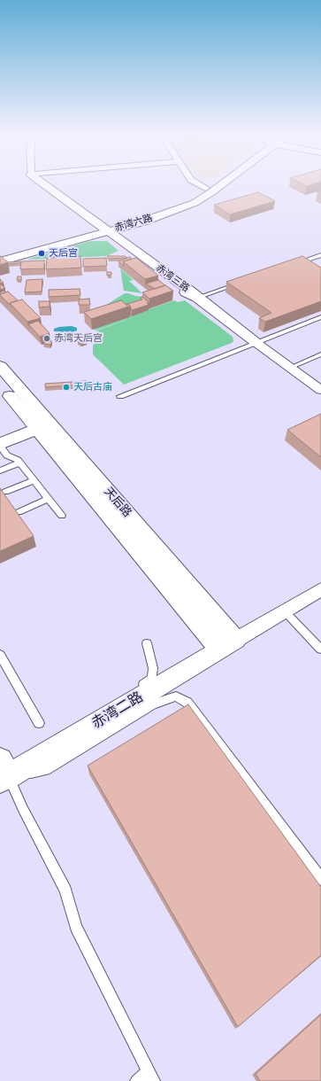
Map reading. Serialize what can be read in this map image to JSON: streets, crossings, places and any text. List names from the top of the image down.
{
  "streets": {
    "street": [
      "赤湾六路",
      "赤湾三路",
      "天后路",
      "赤湾二路"
    ]
  },
  "crossings": [
    ["赤湾六路", "赤湾三路"],
    ["天后路", "赤湾二路"]
  ],
  "places": ["天后宫", "赤湾天后宫", "天后古庙"]
}
